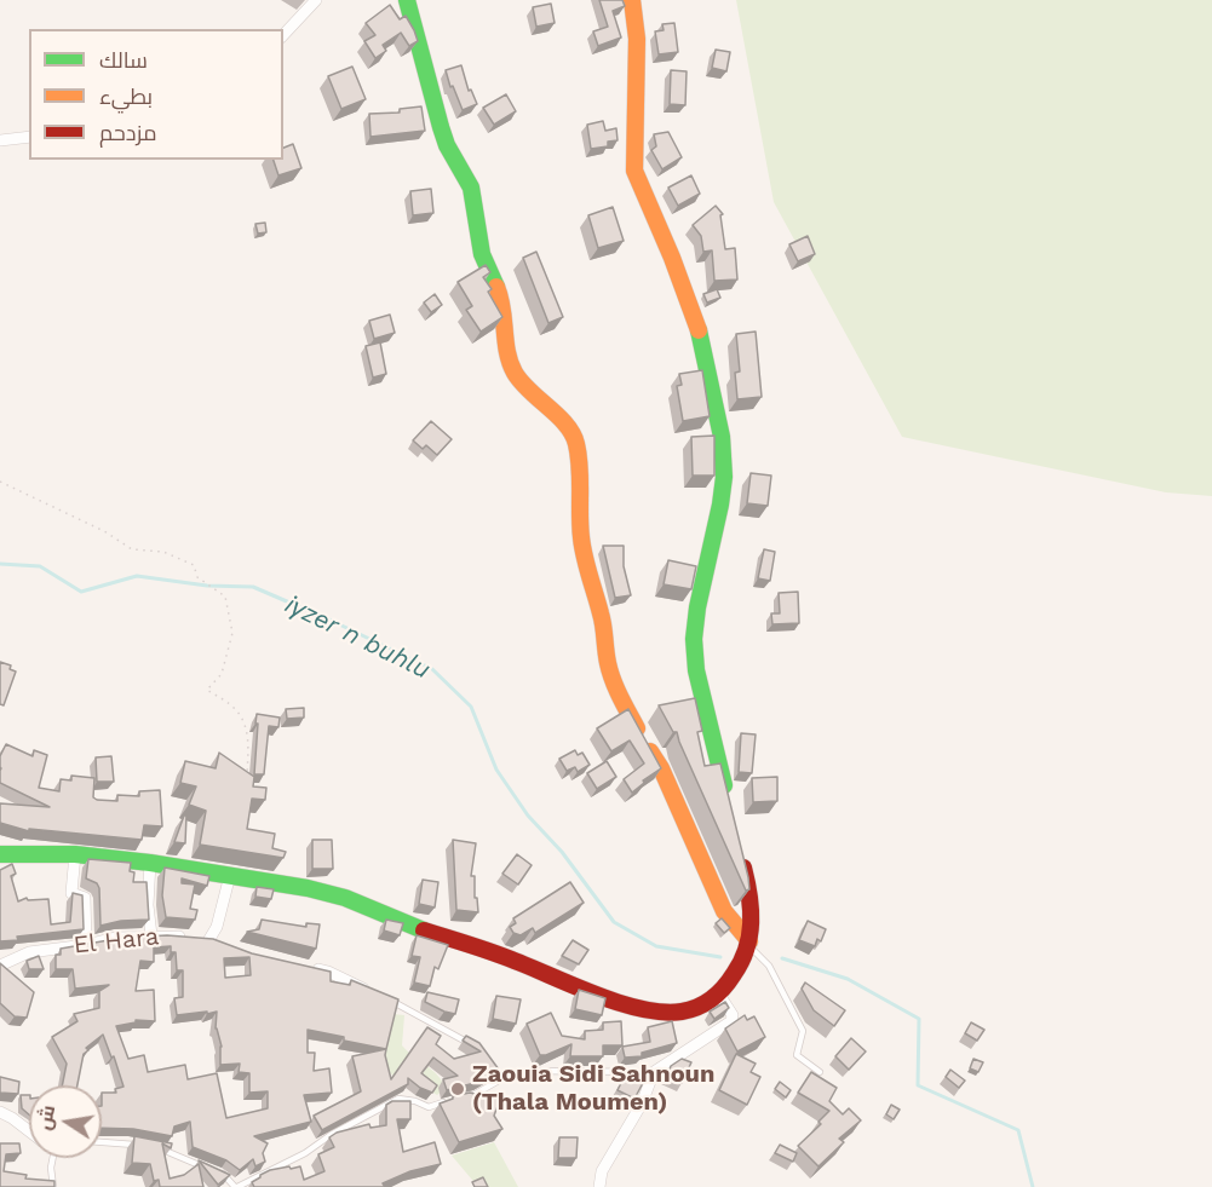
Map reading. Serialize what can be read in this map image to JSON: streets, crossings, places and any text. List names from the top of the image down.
{
  "streets": {
    "street": ["El Hara"]
  },
  "water": ["iγzer n buhlu"],
  "places": ["Zaouia Sidi Sahnoun (Thala Moumen)"],
  "legend": ["سالك", "بطيء", "مزدحم"],
  "north": "left"
}
